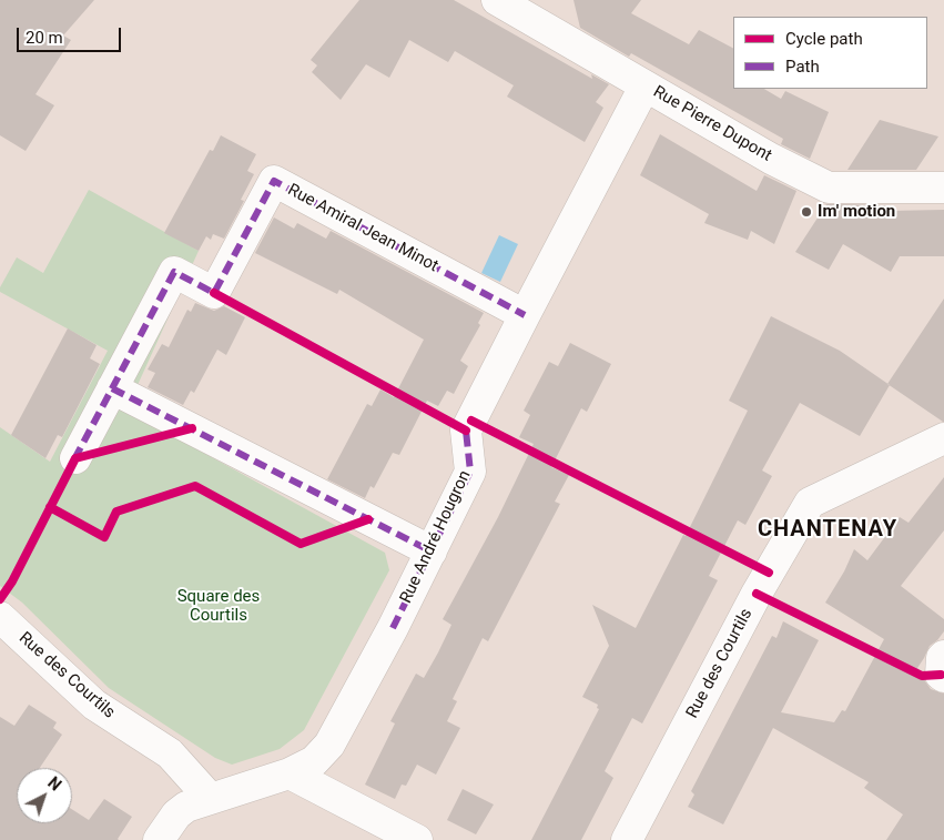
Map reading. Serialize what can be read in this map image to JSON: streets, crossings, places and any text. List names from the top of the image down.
{
  "streets": {
    "street": [
      "Rue Pierre Dupont",
      "Rue Amiral Jean Minot",
      "Rue André Hougron",
      "Rue des Courtils"
    ]
  },
  "crossings": [
    ["Rue Pierre Dupont", "Rue André Hougron"],
    ["Rue Amiral Jean Minot", "Rue André Hougron"],
    ["Rue André Hougron", "Rue des Courtils"]
  ],
  "districts": ["CHANTENAY"],
  "parks": ["Square des Courtils"],
  "places": ["Im' motion"],
  "legend": ["Cycle path", "Path"],
  "scale_bar": "20 m",
  "north": "top right"
}
